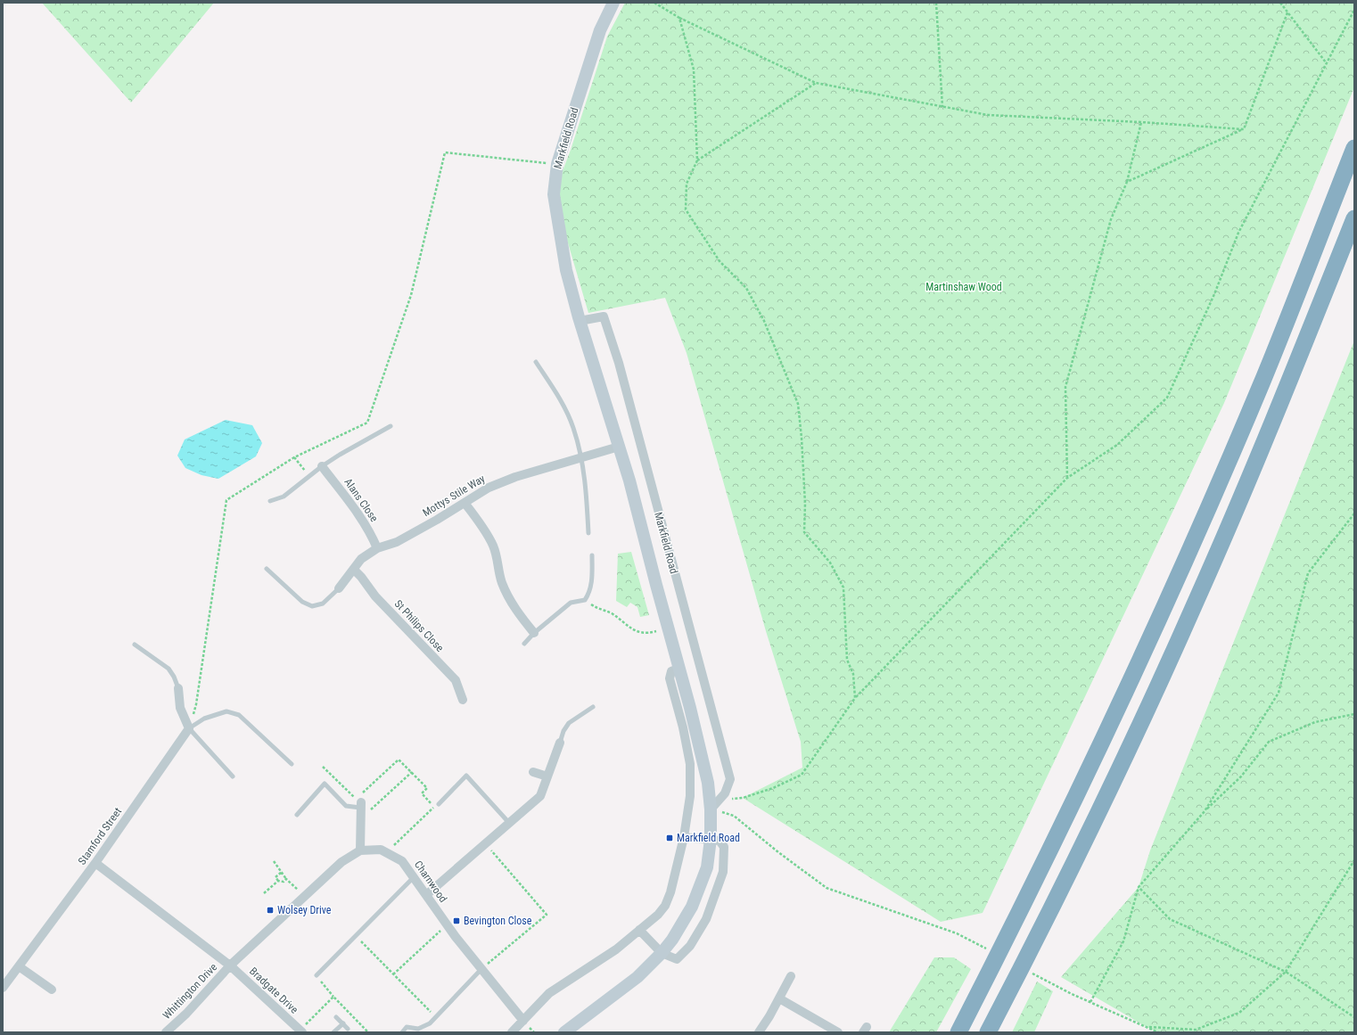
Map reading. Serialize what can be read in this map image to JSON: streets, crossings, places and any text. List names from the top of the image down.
{
  "streets": {
    "street": [
      "Markfield Road",
      "Mottys Stile Way",
      "Alans Close",
      "St Philips Close",
      "Stamford Street",
      "Charnwood",
      "Bradgate Drive",
      "Whittington Drive"
    ]
  },
  "crossings": [
    ["Markfield Road", "Mottys Stile Way"],
    ["Mottys Stile Way", "Alans Close"],
    ["Mottys Stile Way", "St Philips Close"],
    ["Charnwood", "Bradgate Drive"],
    ["Charnwood", "Whittington Drive"],
    ["Bradgate Drive", "Whittington Drive"]
  ],
  "parks": ["Martinshaw Wood"],
  "places": {
    "transit": ["Markfield Road", "Wolsey Drive", "Bevington Close"]
  }
}
